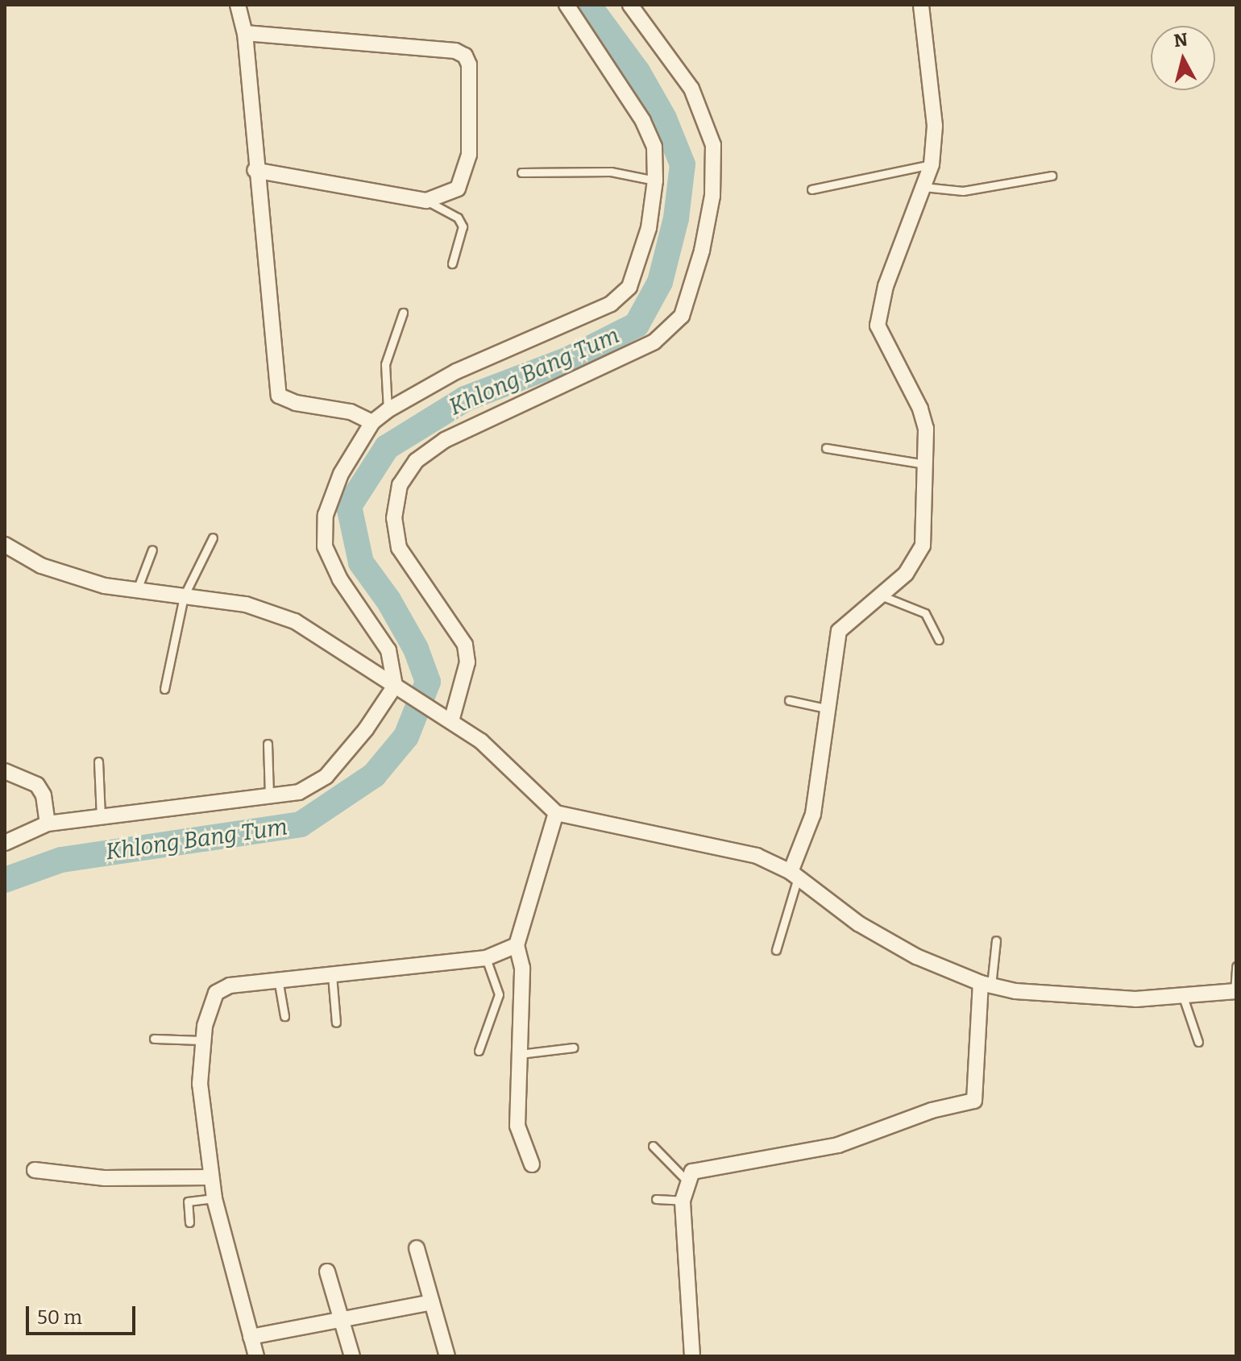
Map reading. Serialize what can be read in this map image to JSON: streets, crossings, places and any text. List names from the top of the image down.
{
  "water": ["Khlong Bang Tum"],
  "scale_bar": "50 m",
  "north": "top"
}
